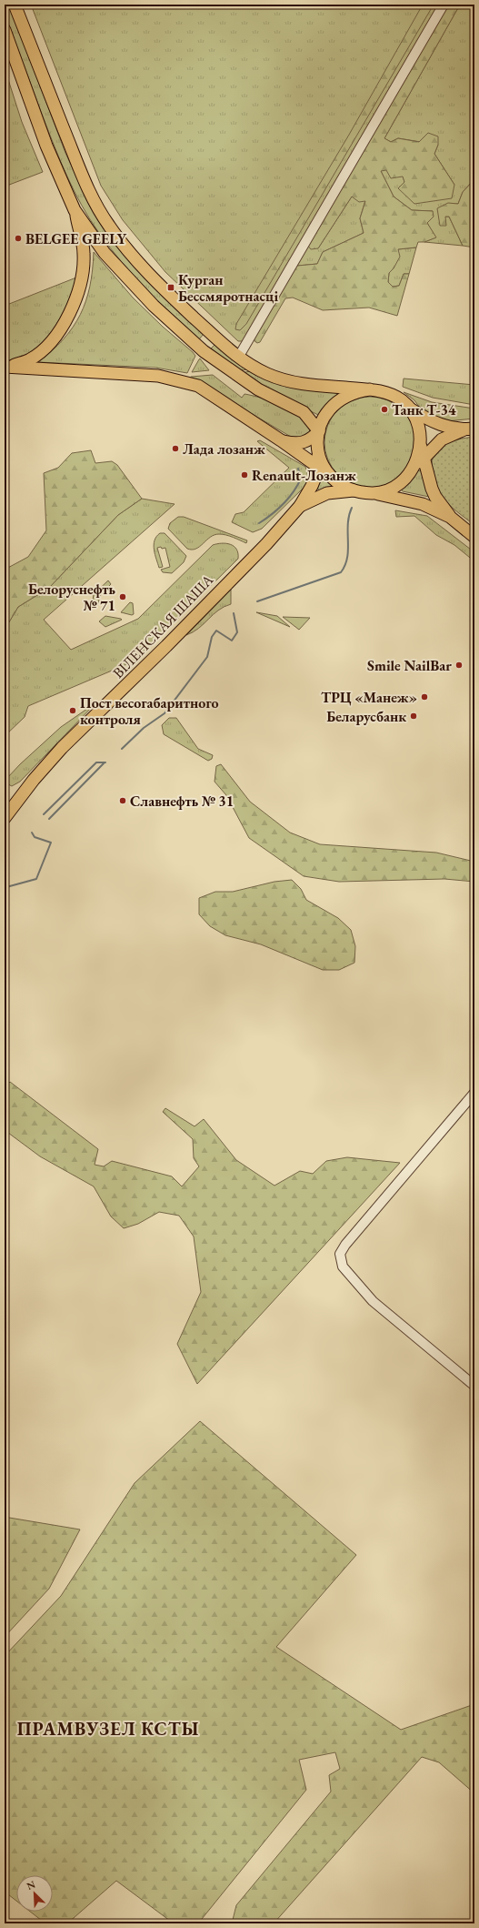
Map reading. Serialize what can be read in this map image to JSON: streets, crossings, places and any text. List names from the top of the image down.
{
  "streets": {
    "main road": ["ВІЛЕНСКАЯ ШАША"]
  },
  "districts": ["ПРАМВУЗЕЛ КСТЫ"],
  "places": {
    "other": [
      "BELGEE GEELY",
      "Танк Т-34",
      "Лада лозанж",
      "Renault-Лозанж",
      "Белоруснефть № 71",
      "Smile NailBar",
      "ТРЦ «Манеж»",
      "Пост весогабаритного контроля",
      "Беларусбанк",
      "Славнефть № 31"
    ],
    "transit": ["Курган Бессмяротнасці"]
  },
  "north": "top left"
}
